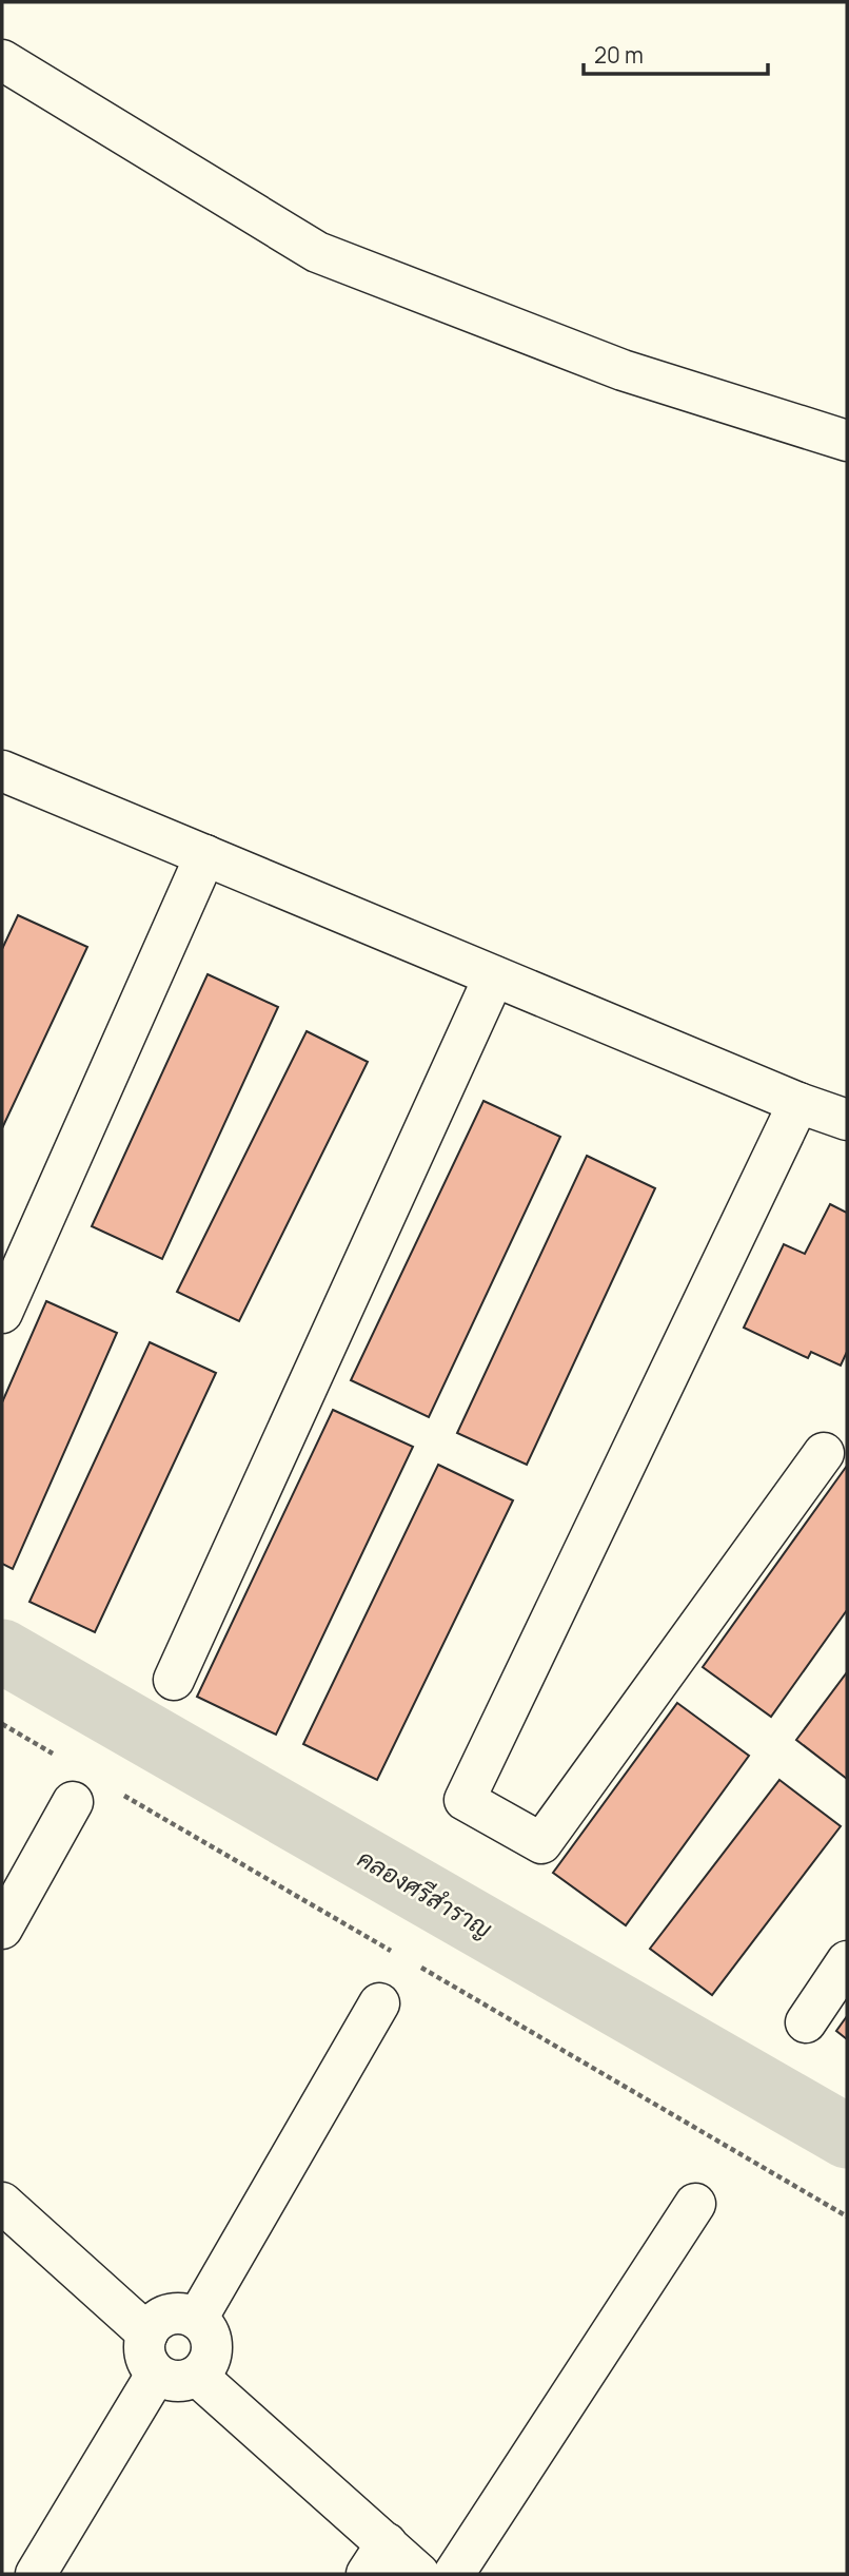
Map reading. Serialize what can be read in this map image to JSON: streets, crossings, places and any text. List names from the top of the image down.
{
  "water": ["คลองศรีสำราญ"],
  "scale_bar": "20 m"
}
